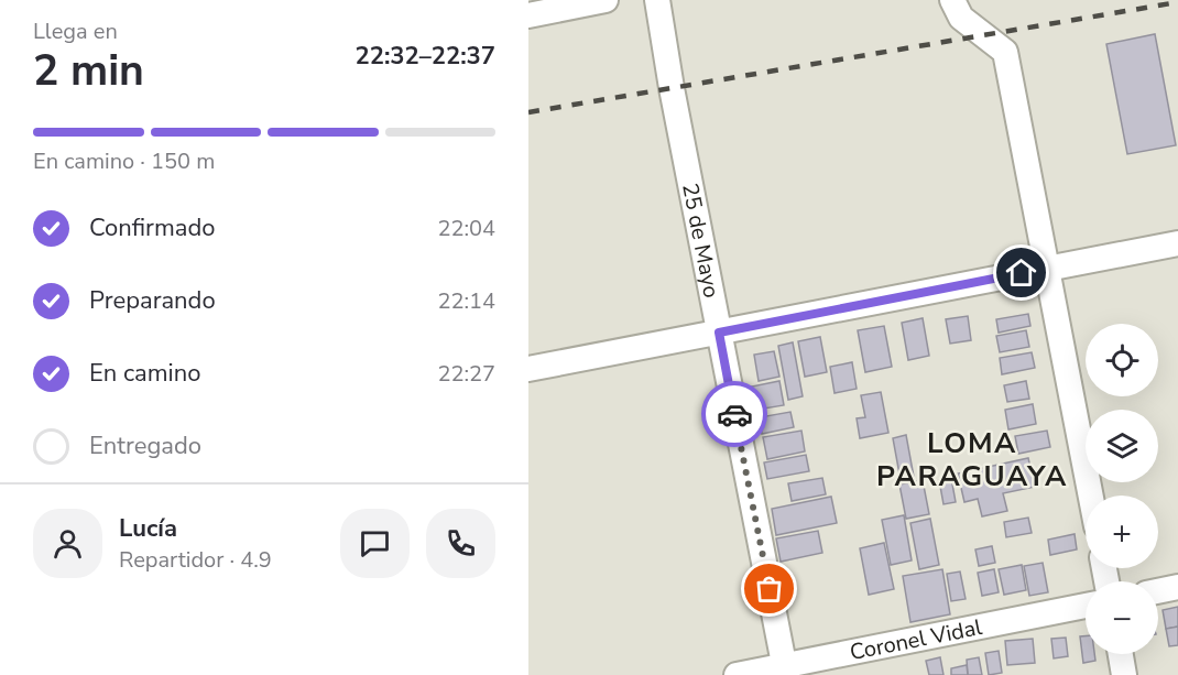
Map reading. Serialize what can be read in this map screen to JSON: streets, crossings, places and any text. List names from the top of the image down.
{
  "streets": {
    "street": ["25 de Mayo", "Coronel Vidal"]
  },
  "crossings": [
    ["25 de Mayo", "Coronel Vidal"]
  ],
  "districts": ["LOMA PARAGUAYA"],
  "page": {
    "heading": ["2 min", "Llega en", "22:32–22:37"],
    "panel": ["Lucía", "Repartidor · 4.9"],
    "bar": "En camino · 150 m",
    "list": [
      ["Confirmado", "22:04"],
      ["Preparando", "22:14"],
      ["En camino", "22:27"],
      "Entregado"
    ],
    "map_buttons": ["+", "−"]
  }
}
